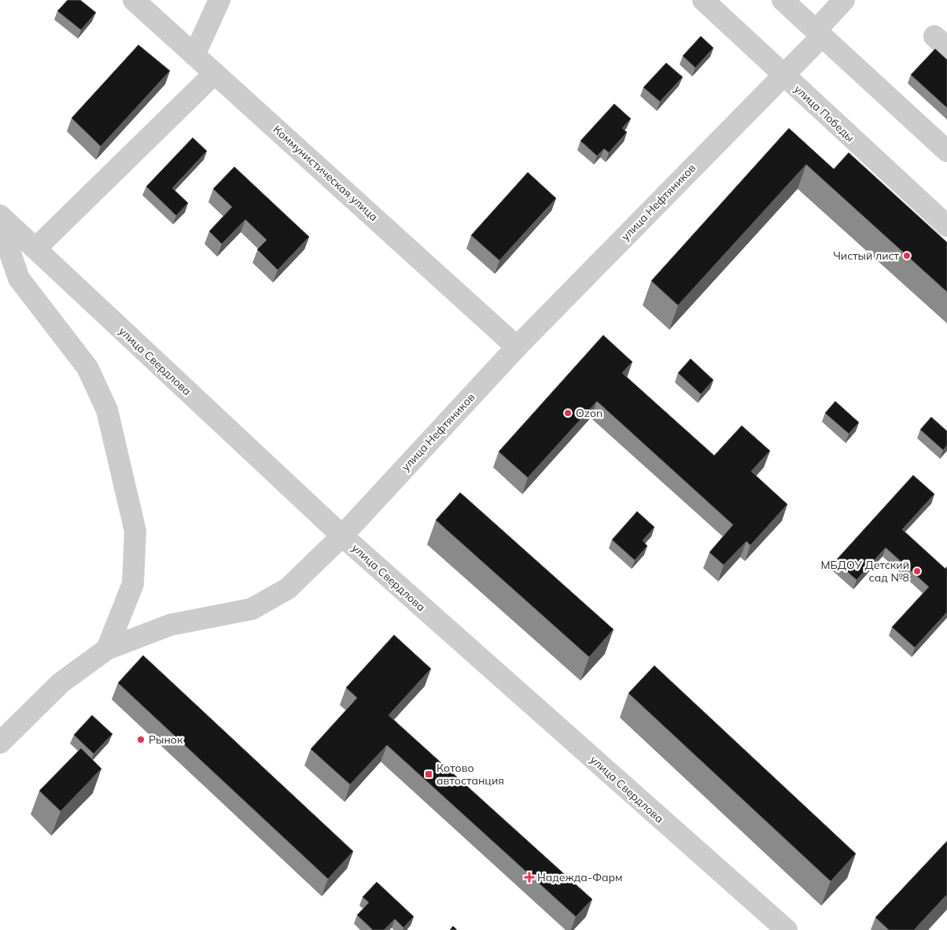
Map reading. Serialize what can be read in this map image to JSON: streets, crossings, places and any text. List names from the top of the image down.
{
  "streets": {
    "street": [
      "улица Победы",
      "Коммунистическая улица",
      "улица Нефтяников",
      "улица Свердлова"
    ]
  },
  "crossings": [
    ["улица Победы", "улица Нефтяников"],
    ["Коммунистическая улица", "улица Нефтяников"],
    ["улица Нефтяников", "улица Свердлова"]
  ],
  "places": {
    "other": [
      "Чистый лист",
      "Ozon",
      "МБДОУ Детский сад №8",
      "Рынок"
    ],
    "transit": ["Котово автостанция"],
    "health": ["Надежда-Фарм"]
  }
}
